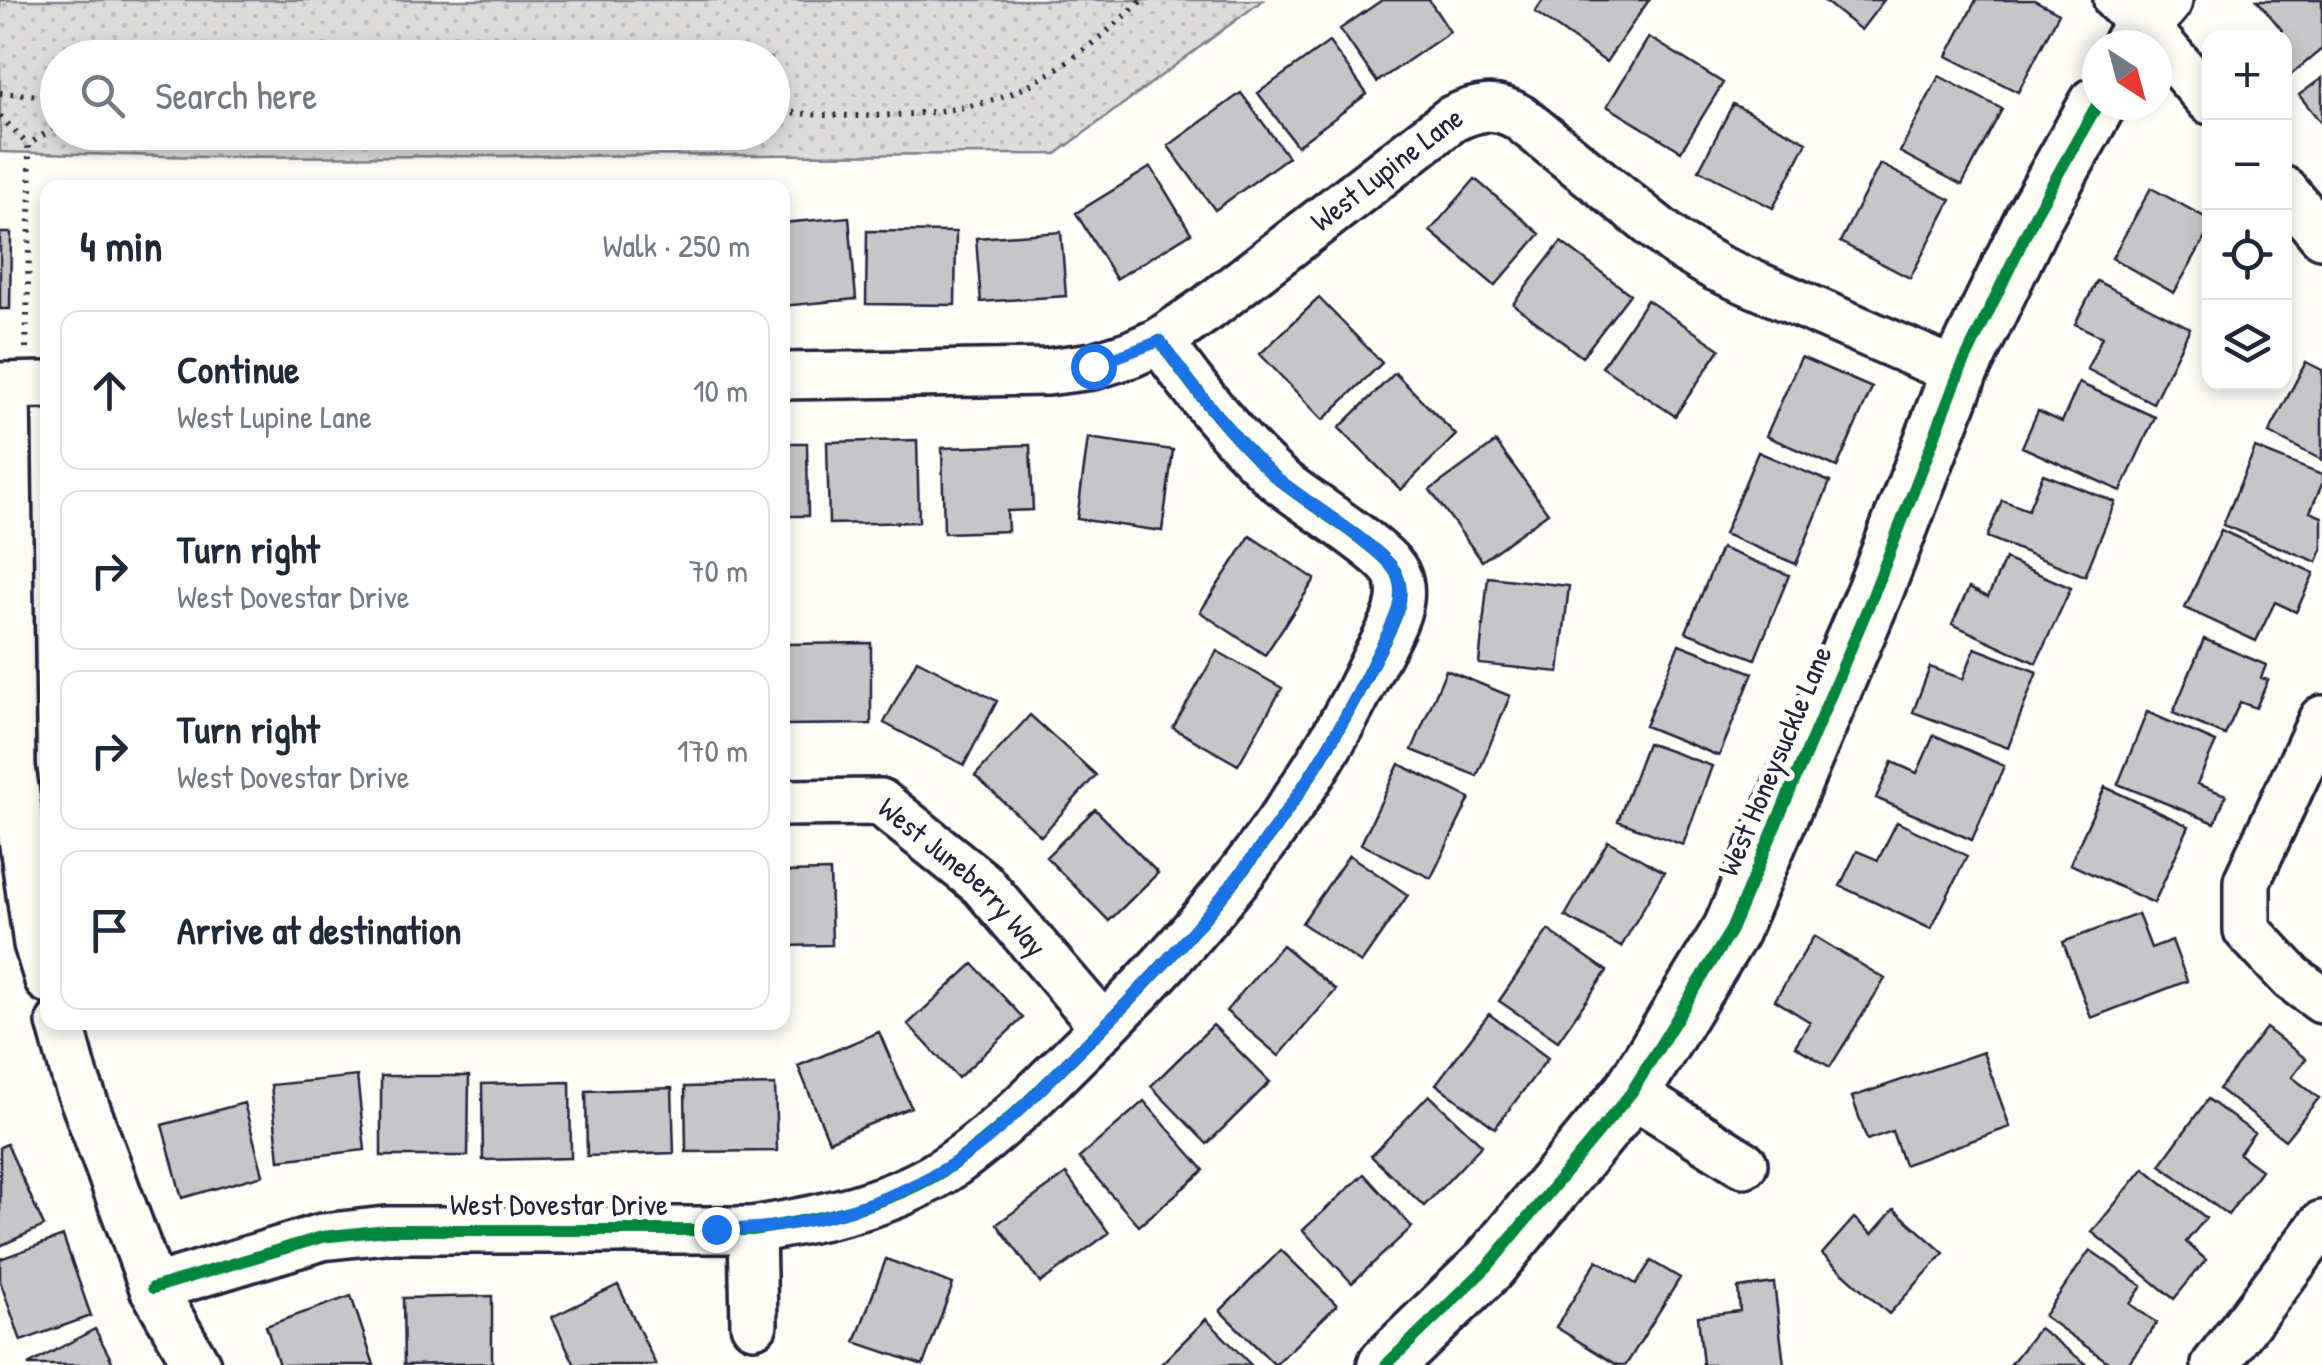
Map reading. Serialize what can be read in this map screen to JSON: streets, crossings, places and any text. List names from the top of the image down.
{
  "streets": {
    "street": [
      "West Lupine Lane",
      "West Honeysuckle Lane",
      "West Juneberry Way",
      "West Dovestar Drive"
    ]
  },
  "crossings": [
    ["West Lupine Lane", "West Honeysuckle Lane"],
    ["West Lupine Lane", "West Dovestar Drive"],
    ["West Juneberry Way", "West Dovestar Drive"]
  ],
  "north": "bottom right",
  "page": {
    "map_buttons": ["+", "−"],
    "search": "Search here",
    "heading": ["4 min", "Walk · 250 m"],
    "list": [
      ["Continue", "West Lupine Lane", "10 m"],
      ["Turn right", "West Dovestar Drive", "70 m"],
      ["Turn right", "West Dovestar Drive", "170 m"],
      "Arrive at destination"
    ]
  }
}
